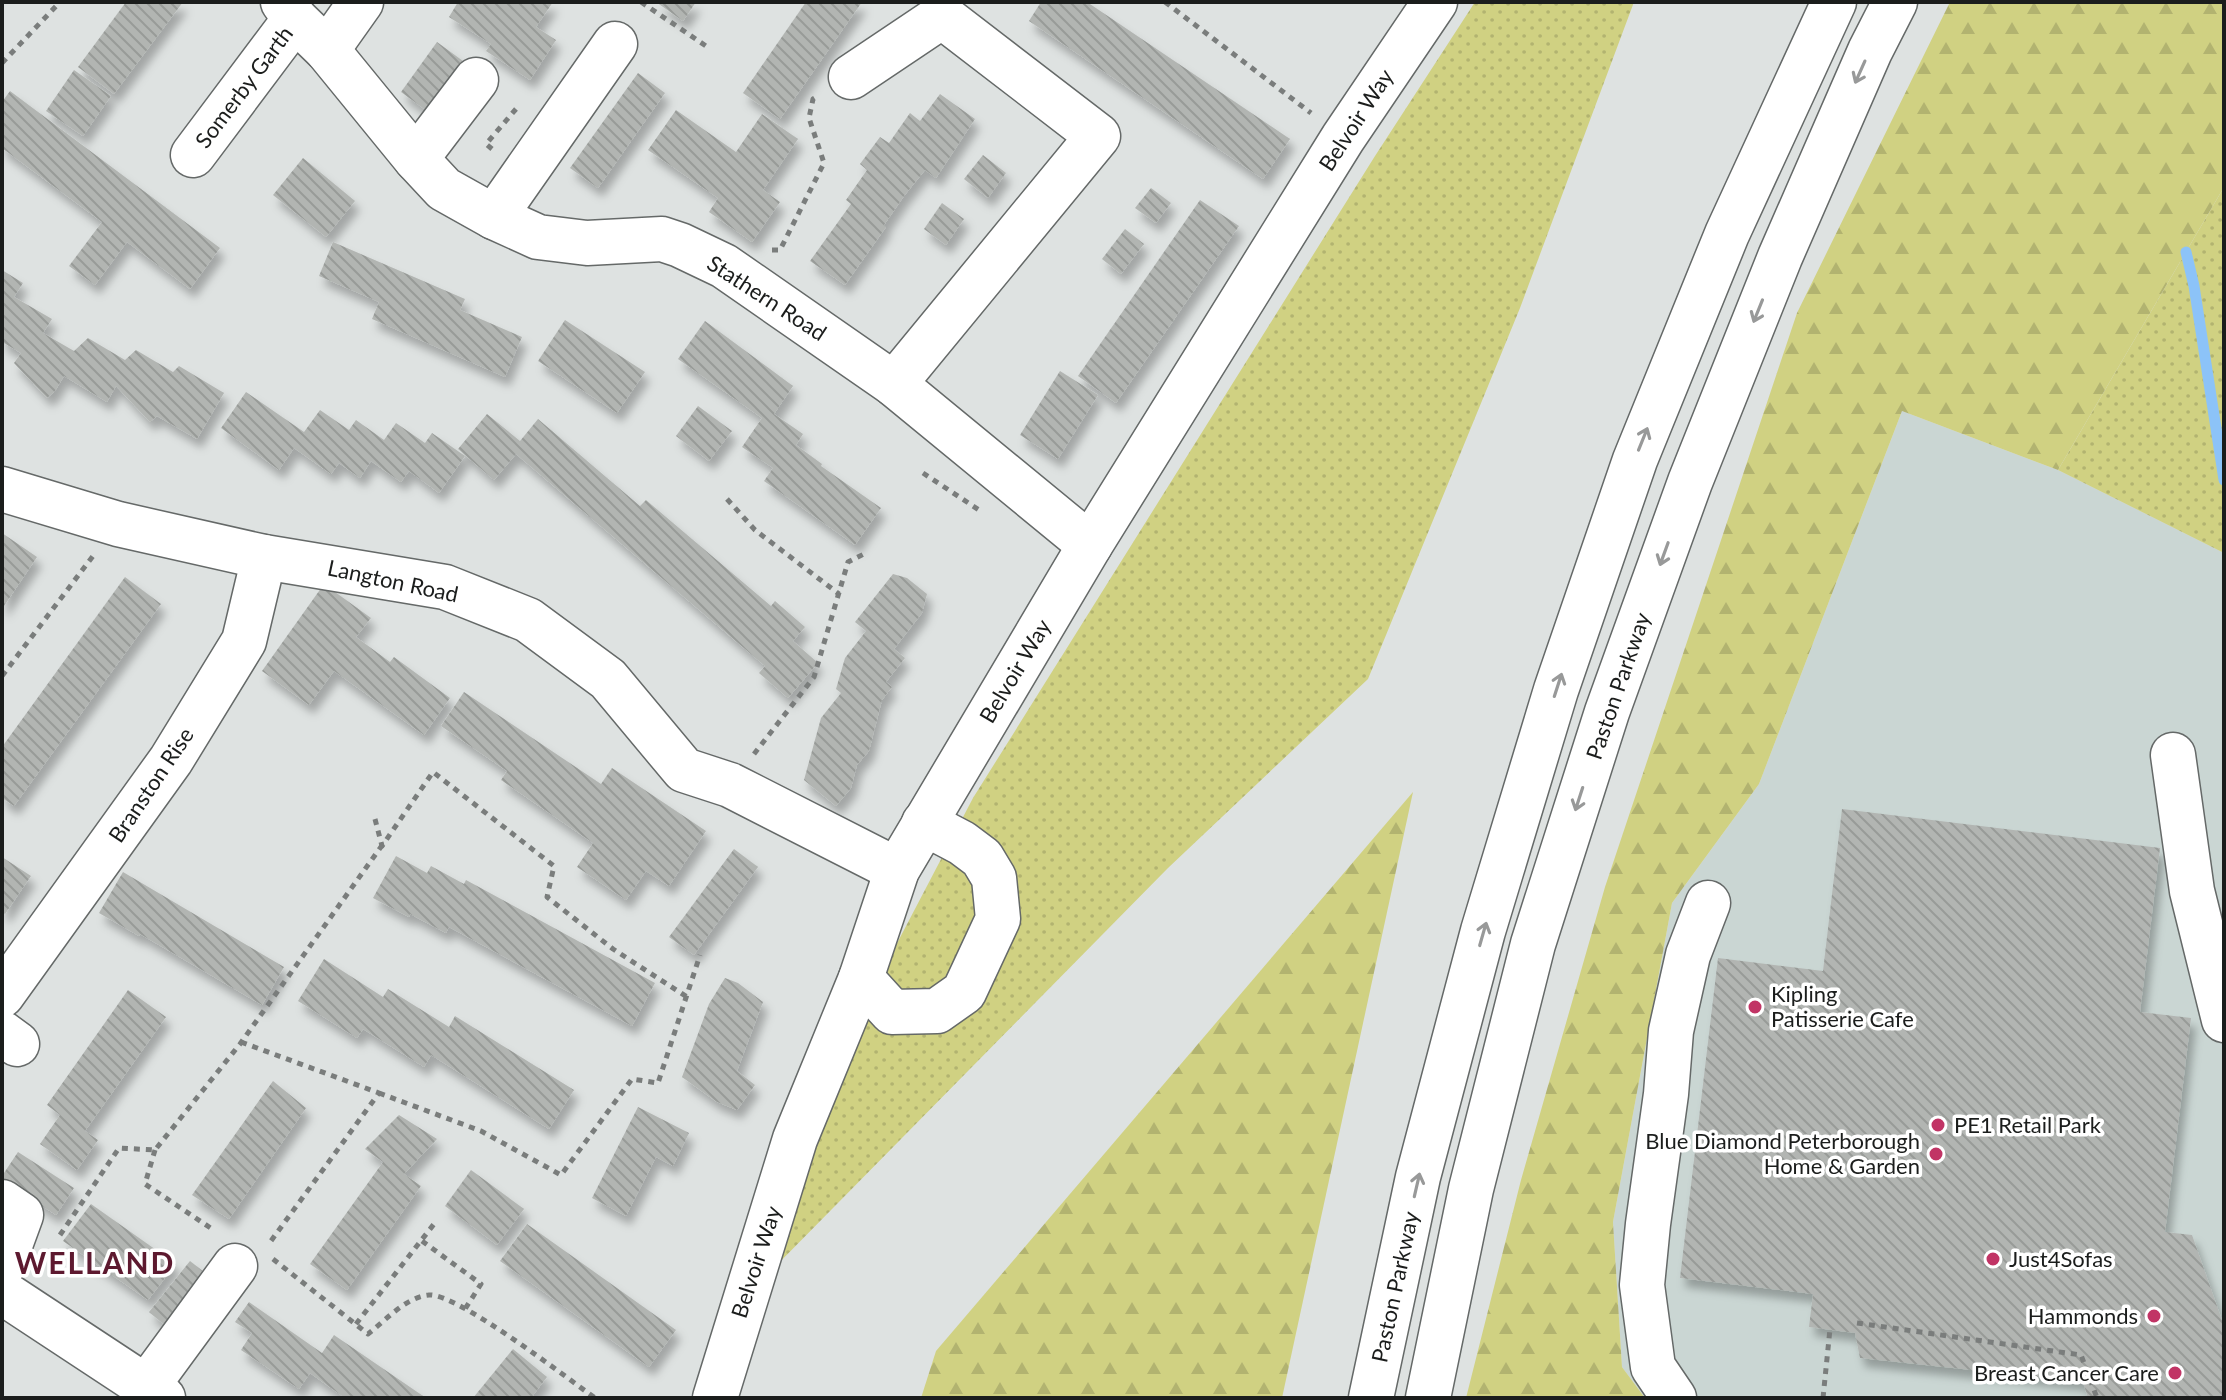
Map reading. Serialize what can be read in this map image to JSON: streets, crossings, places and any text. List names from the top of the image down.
{
  "streets": {
    "main road": [
      "Somerby Garth",
      "Belvoir Way",
      "Stathern Road",
      "Langton Road",
      "Paston Parkway",
      "Branston Rise"
    ]
  },
  "crossings": [
    ["Somerby Garth", "Stathern Road"],
    ["Belvoir Way", "Stathern Road"],
    ["Belvoir Way", "Langton Road"],
    ["Langton Road", "Branston Rise"]
  ],
  "districts": ["WELLAND"],
  "places": [
    "Kipling Patisserie Cafe",
    "PE1 Retail Park",
    "Blue Diamond Peterborough Home & Garden",
    "Just4Sofas",
    "Hammonds",
    "Breast Cancer Care"
  ]
}
